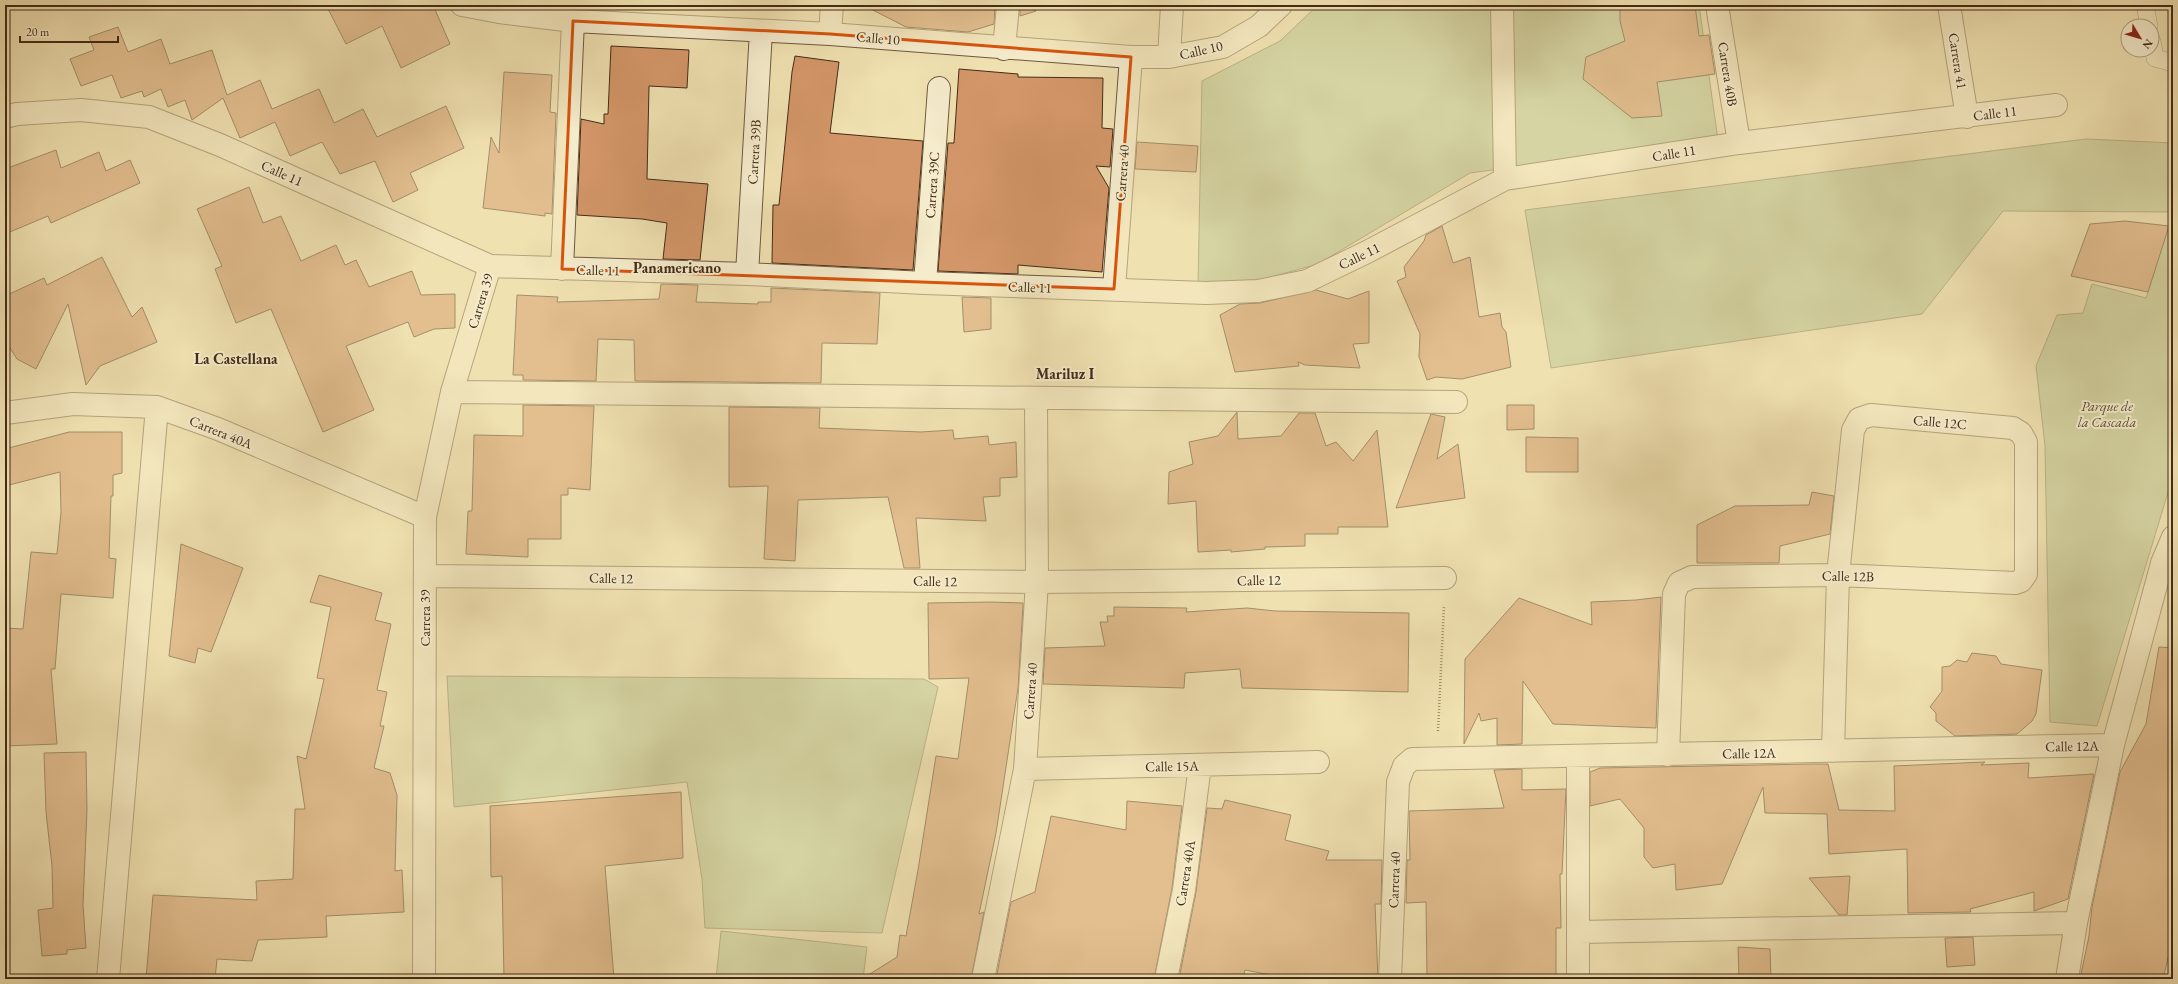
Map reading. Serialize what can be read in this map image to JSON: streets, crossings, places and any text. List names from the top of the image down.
{
  "streets": {
    "street": [
      "Calle 10",
      "Carrera 41",
      "Carrera 40B",
      "Calle 11",
      "Carrera 39B",
      "Carrera 40",
      "Carrera 39C",
      "Carrera 39",
      "Calle 12C",
      "Carrera 40A",
      "Calle 12B",
      "Calle 12",
      "Calle 12A",
      "Calle 15A"
    ]
  },
  "crossings": [
    ["Calle 10", "Carrera 39B"],
    ["Calle 10", "Carrera 40"],
    ["Carrera 41", "Calle 11"],
    ["Carrera 40B", "Calle 11"],
    ["Calle 11", "Carrera 39B"],
    ["Calle 11", "Carrera 40"],
    ["Calle 11", "Carrera 39C"],
    ["Calle 11", "Carrera 39"],
    ["Carrera 40", "Calle 12"],
    ["Carrera 40", "Calle 12A"],
    ["Carrera 40", "Calle 15A"],
    ["Carrera 39", "Carrera 40A"],
    ["Carrera 39", "Calle 12"],
    ["Calle 12C", "Calle 12B"],
    ["Carrera 40A", "Calle 15A"],
    ["Calle 12B", "Calle 12A"]
  ],
  "districts": ["Panamericano", "La Castellana", "Mariluz I"],
  "parks": ["Parque de la Cascada"],
  "scale_bar": "20 m",
  "north": "bottom right"
}
